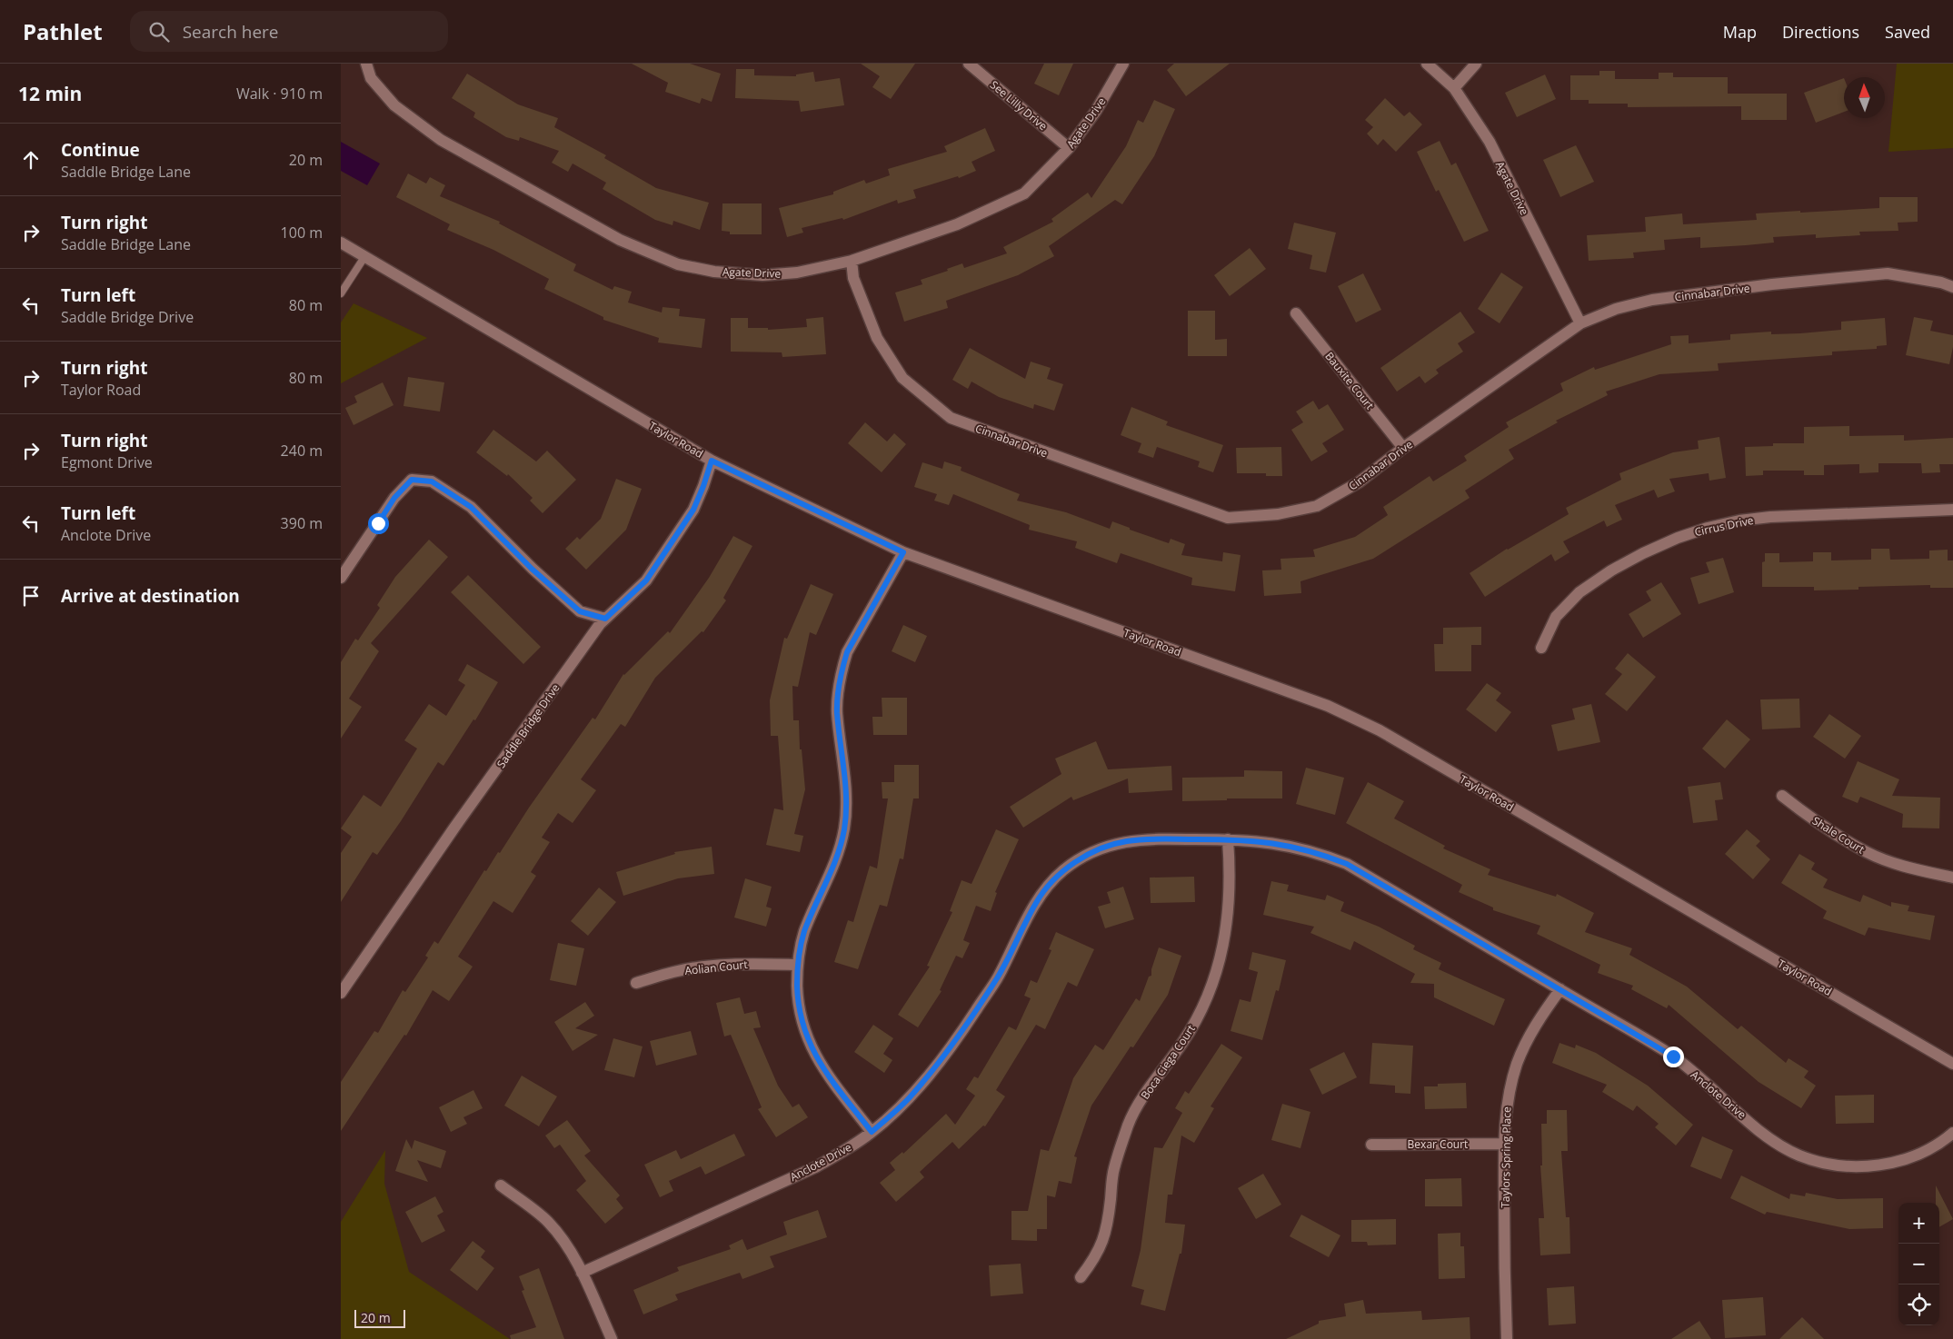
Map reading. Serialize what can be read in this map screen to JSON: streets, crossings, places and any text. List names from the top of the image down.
{
  "streets": {
    "street": [
      "See Lilly Drive",
      "Agate Drive",
      "Cinnabar Drive",
      "Bauxite Court",
      "Taylor Road",
      "Cirrus Drive",
      "Saddle Bridge Drive",
      "Shale Court",
      "Aolian Court",
      "Boca Ciega Court",
      "Anclote Drive",
      "Bexar Court",
      "Taylors Spring Place"
    ]
  },
  "crossings": [
    ["See Lilly Drive", "Agate Drive"],
    ["Agate Drive", "Cinnabar Drive"],
    ["Cinnabar Drive", "Bauxite Court"],
    ["Taylor Road", "Saddle Bridge Drive"],
    ["Boca Ciega Court", "Anclote Drive"],
    ["Anclote Drive", "Taylors Spring Place"],
    ["Bexar Court", "Taylors Spring Place"]
  ],
  "scale_bar": "20 m",
  "north": "top",
  "page": {
    "header": "Pathlet",
    "search": "Search here",
    "nav": ["Map", "Directions", "Saved"],
    "heading": ["12 min", "Walk · 910 m"],
    "list": [
      ["Continue", "Saddle Bridge Lane", "20 m"],
      ["Turn right", "Saddle Bridge Lane", "100 m"],
      ["Turn left", "Saddle Bridge Drive", "80 m"],
      ["Turn right", "Taylor Road", "80 m"],
      ["Turn right", "Egmont Drive", "240 m"],
      ["Turn left", "Anclote Drive", "390 m"],
      "Arrive at destination"
    ],
    "map_buttons": ["+", "−"],
    "scale": "20 m"
  }
}
